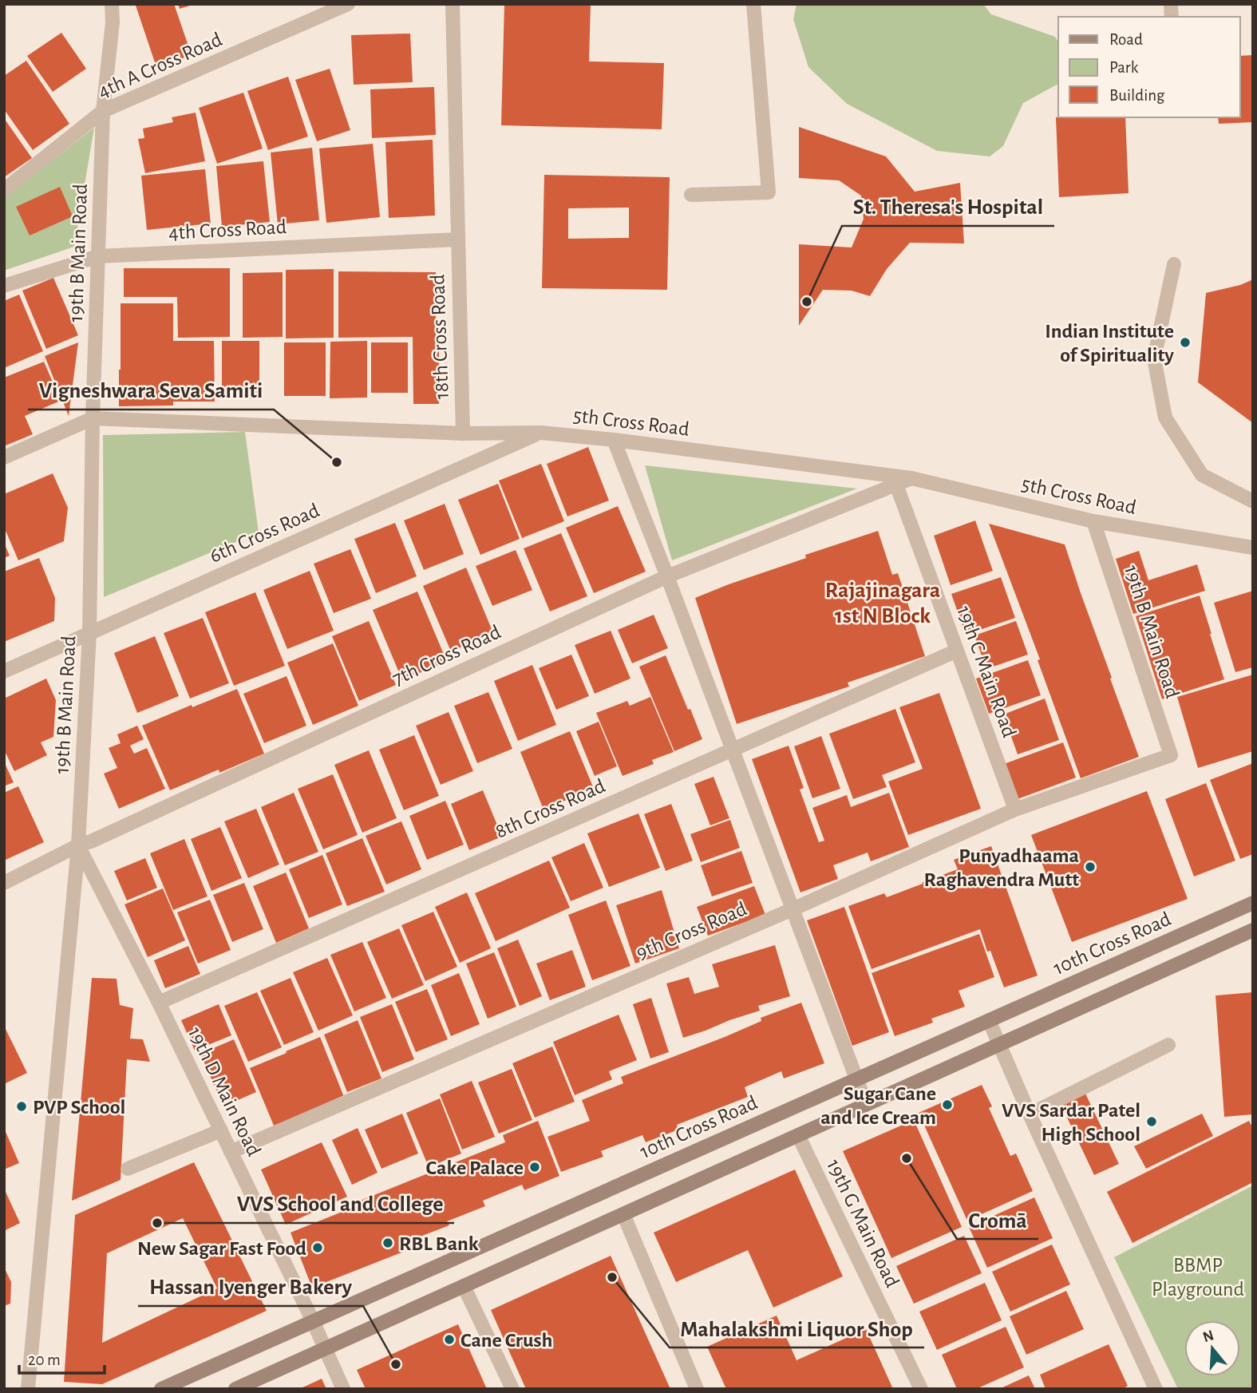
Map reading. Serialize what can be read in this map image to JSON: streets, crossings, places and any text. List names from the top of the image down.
{
  "streets": {
    "main road": ["10th Cross Road"],
    "street": [
      "4th A Cross Road",
      "4th Cross Road",
      "19th B Main Road",
      "18th Cross Road",
      "5th Cross Road",
      "6th Cross Road",
      "7th Cross Road",
      "19th C Main Road",
      "8th Cross Road",
      "9th Cross Road",
      "19th D Main Road",
      "19th G Main Road"
    ]
  },
  "crossings": [
    ["4th A Cross Road", "19th B Main Road"],
    ["4th Cross Road", "19th B Main Road"],
    ["4th Cross Road", "18th Cross Road"],
    ["19th B Main Road", "5th Cross Road"],
    ["19th B Main Road", "6th Cross Road"],
    ["19th B Main Road", "7th Cross Road"],
    ["19th B Main Road", "9th Cross Road"],
    ["19th B Main Road", "19th D Main Road"],
    ["18th Cross Road", "5th Cross Road"],
    ["5th Cross Road", "6th Cross Road"],
    ["5th Cross Road", "7th Cross Road"],
    ["7th Cross Road", "19th C Main Road"],
    ["7th Cross Road", "19th D Main Road"],
    ["19th C Main Road", "8th Cross Road"],
    ["19th C Main Road", "9th Cross Road"],
    ["8th Cross Road", "19th D Main Road"],
    ["9th Cross Road", "19th D Main Road"],
    ["10th Cross Road", "19th D Main Road"]
  ],
  "districts": ["Rajajinagara 1st N Block"],
  "parks": ["BBMP Playground"],
  "places": [
    "St. Theresa's Hospital",
    "Indian Institute of Spirituality",
    "Vigneshwara Seva Samiti",
    "Punyadhaama Raghavendra Mutt",
    "Sugar Cane and Ice Cream",
    "PVP School",
    "VVS Sardar Patel High School",
    "Cromā",
    "Cake Palace",
    "VVS School and College",
    "RBL Bank",
    "New Sagar Fast Food",
    "Mahalakshmi Liquor Shop",
    "Cane Crush",
    "Hassan Iyenger Bakery"
  ],
  "legend": ["Road", "Park", "Building"],
  "scale_bar": "20 m",
  "north": "top"
}
